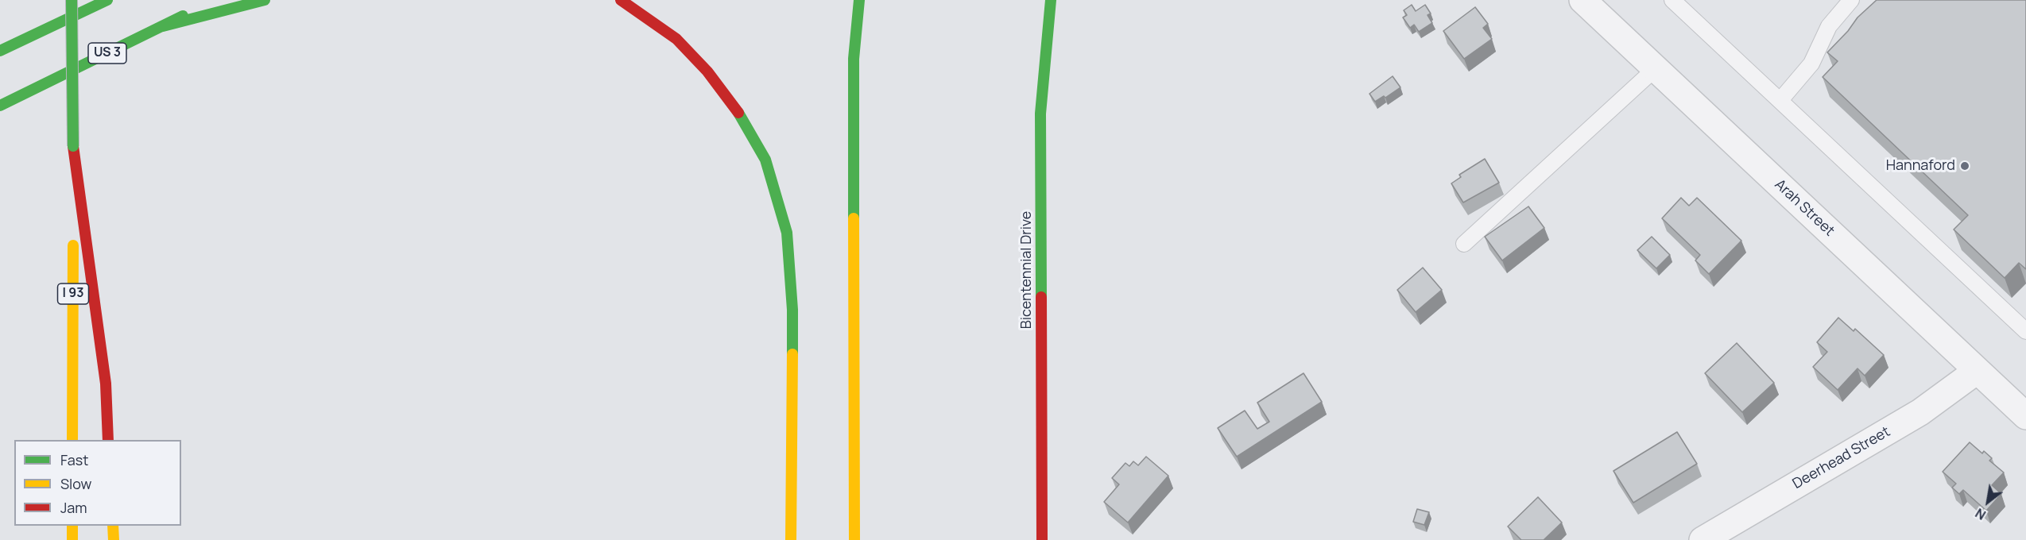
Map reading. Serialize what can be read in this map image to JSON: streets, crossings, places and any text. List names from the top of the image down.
{
  "streets": {
    "main road": ["US 3", "Bicentennial Drive", "I 93"],
    "street": ["Arah Street", "Deerhead Street"]
  },
  "crossings": [
    ["Arah Street", "Deerhead Street"]
  ],
  "places": ["Hannaford"],
  "legend": ["Fast", "Slow", "Jam"],
  "north": "bottom left"
}
